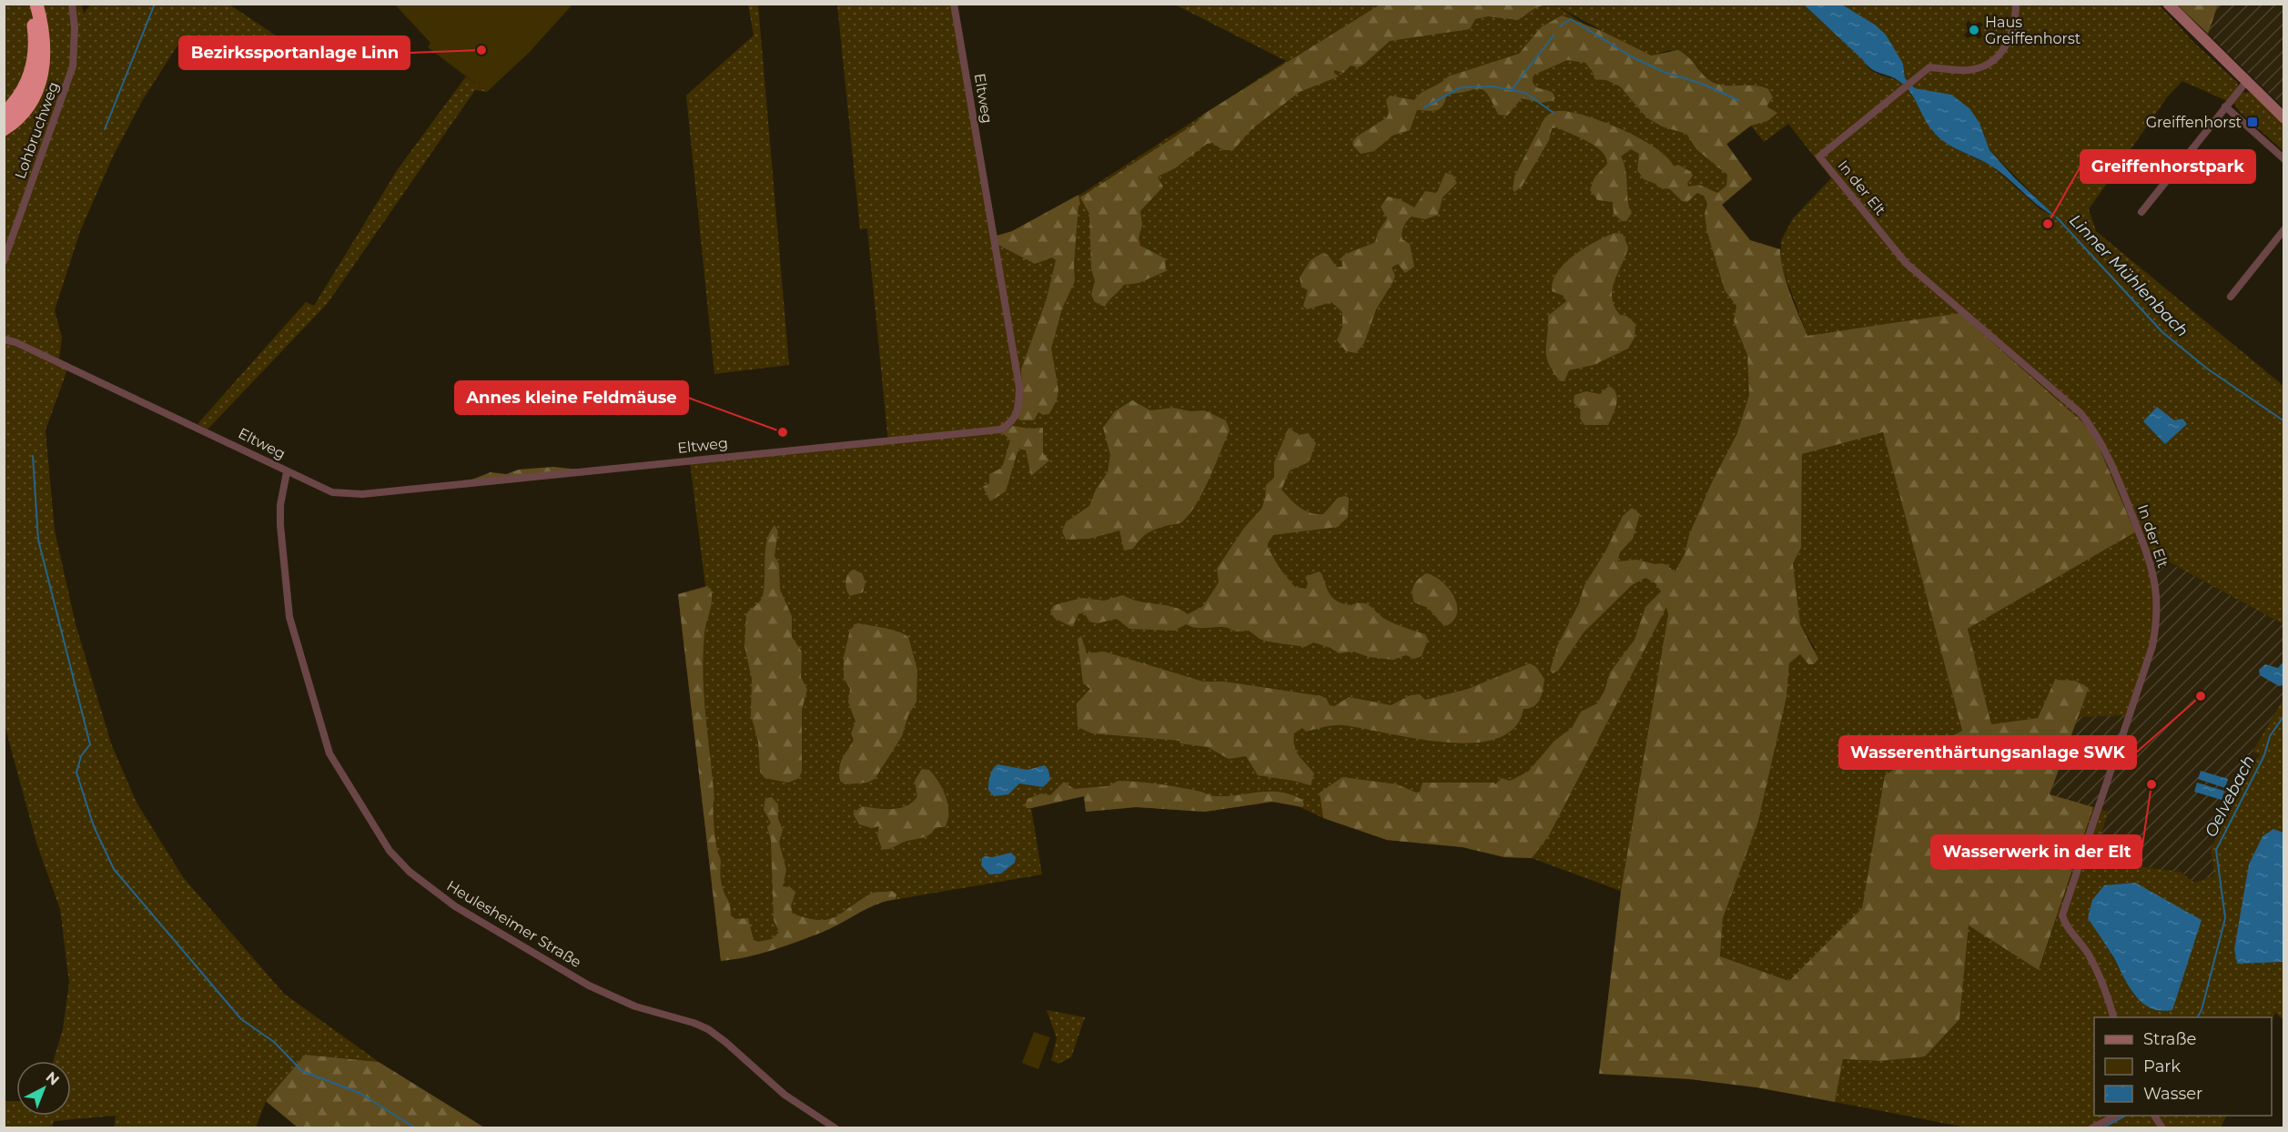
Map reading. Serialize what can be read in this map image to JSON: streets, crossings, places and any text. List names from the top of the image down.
{
  "streets": {
    "street": [
      "Eltweg",
      "Lohbruchweg",
      "In der Elt",
      "Heulesheimer Straße"
    ]
  },
  "crossings": [
    ["Eltweg", "Heulesheimer Straße"]
  ],
  "water": ["Linner Mühlenbach", "Oelvebach"],
  "places": {
    "other": [
      "Haus Greiffenhorst",
      "Bezirkssportanlage Linn",
      "Greiffenhorstpark",
      "Annes kleine Feldmäuse",
      "Wasserenthärtungsanlage SWK",
      "Wasserwerk in der Elt"
    ],
    "transit": ["Greiffenhorst"]
  },
  "legend": ["Straße", "Park", "Wasser"],
  "north": "top right"
}
